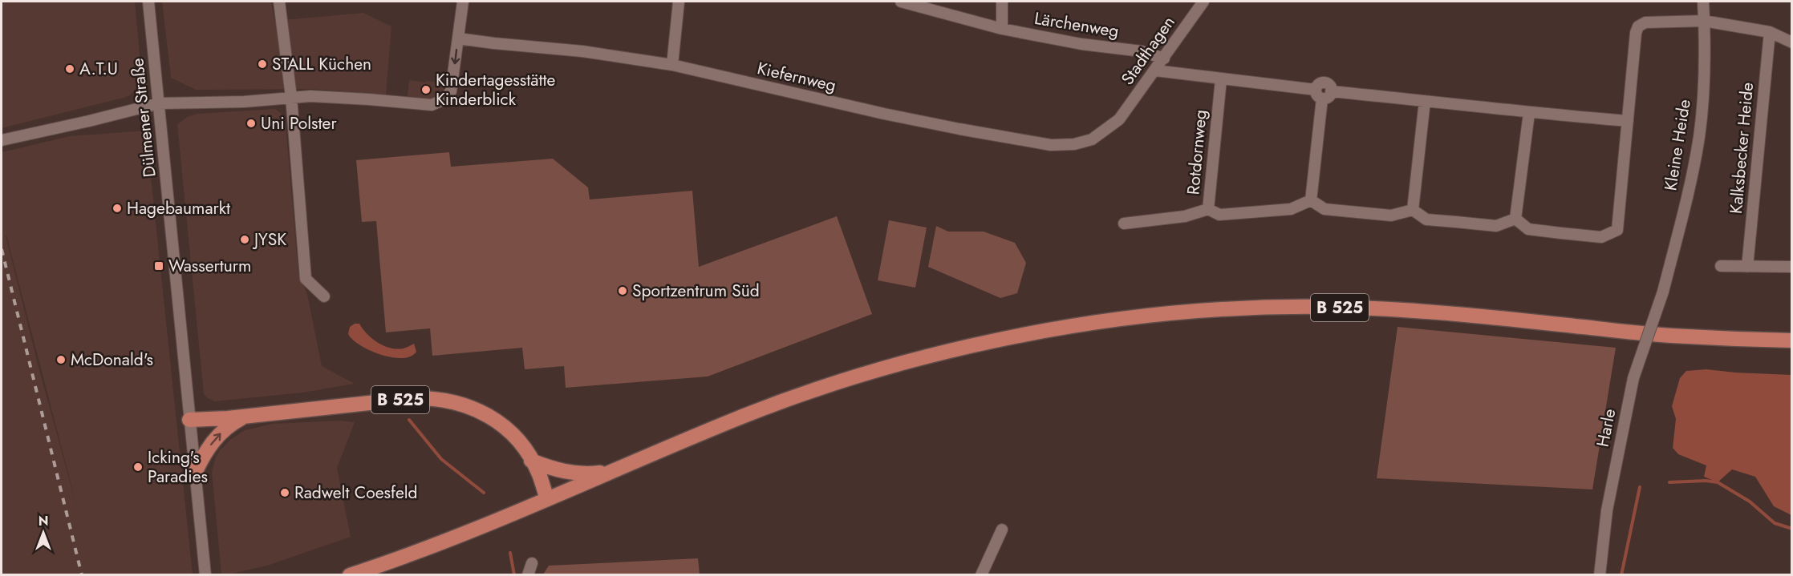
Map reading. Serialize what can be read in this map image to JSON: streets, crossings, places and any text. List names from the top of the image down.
{
  "streets": {
    "main road": ["B 525"],
    "street": [
      "Lärchenweg",
      "Stadthagen",
      "Kiefernweg",
      "Dülmener Straße",
      "Kleine Heide",
      "Kalksbecker Heide",
      "Rotdornweg",
      "Harle"
    ]
  },
  "crossings": [
    ["Lärchenweg", "Stadthagen"],
    ["Stadthagen", "Kiefernweg"],
    ["Dülmener Straße", "B 525"],
    ["Kleine Heide", "Harle"]
  ],
  "places": {
    "other": [
      "STALL Küchen",
      "A.T.U",
      "Kindertagesstätte Kinderblick",
      "Uni Polster",
      "Hagebaumarkt",
      "JYSK",
      "Sportzentrum Süd",
      "McDonald's",
      "Icking's Paradies",
      "Radwelt Coesfeld"
    ],
    "transit": ["Wasserturm"]
  },
  "north": "top"
}
